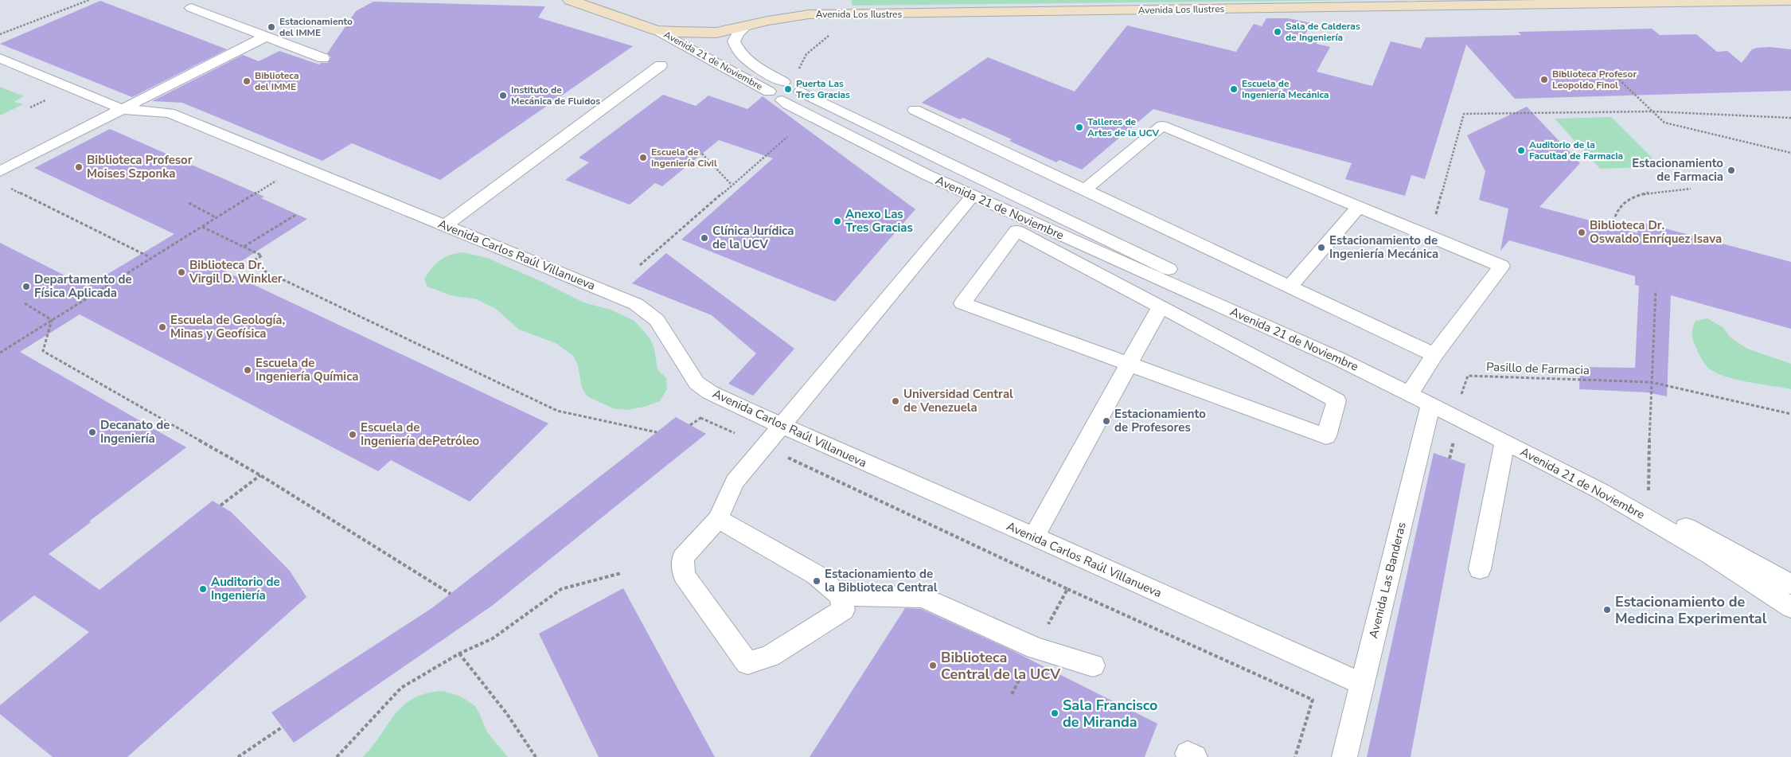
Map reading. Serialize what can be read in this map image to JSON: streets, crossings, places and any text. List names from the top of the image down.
{
  "streets": {
    "main road": ["Avenida Los Ilustres"],
    "lane": ["Avenida 21 de Noviembre", "Avenida Carlos Raúl Villanueva", "Avenida Las Banderas"],
    "path": ["Pasillo de Farmacia"]
  },
  "crossings": [
    ["Avenida Los Ilustres", "Avenida 21 de Noviembre"],
    ["Avenida 21 de Noviembre", "Pasillo de Farmacia"],
    ["Avenida 21 de Noviembre", "Avenida Las Banderas"],
    ["Avenida Carlos Raúl Villanueva", "Avenida Las Banderas"]
  ],
  "places": [
    "Estacionamiento del IMME",
    "Sala de Calderas de Ingeniería",
    "Biblioteca Profesor Leopoldo Finol",
    "Biblioteca del IMME",
    "Puerta Las Tres Gracias",
    "Escuela de Ingeniería Mecánica",
    "Instituto de Mecánica de Fluidos",
    "Talleres de Artes de la UCV",
    "Auditorio de la Facultad de Farmacia",
    "Escuela de Ingeniería Civil",
    "Biblioteca Profesor Moises Szponka",
    "Estacionamiento de Farmacia",
    "Anexo Las Tres Gracias",
    "Biblioteca Dr. Oswaldo Enríquez Isava",
    "Clínica Jurídica de la UCV",
    "Estacionamiento de Ingeniería Mecánica",
    "Biblioteca Dr. Virgil D. Winkler",
    "Departamento de Física Aplicada",
    "Escuela de Geología, Minas y Geofísica",
    "Escuela de Ingeniería Química",
    "Universidad Central de Venezuela",
    "Estacionamiento de Profesores",
    "Decanato de Ingeniería",
    "Escuela de Ingeniería dePetróleo",
    "Estacionamiento de la Biblioteca Central",
    "Auditorio de Ingeniería",
    "Estacionamiento de Medicina Experimental",
    "Biblioteca Central de la UCV",
    "Sala Francisco de Miranda"
  ]
}
